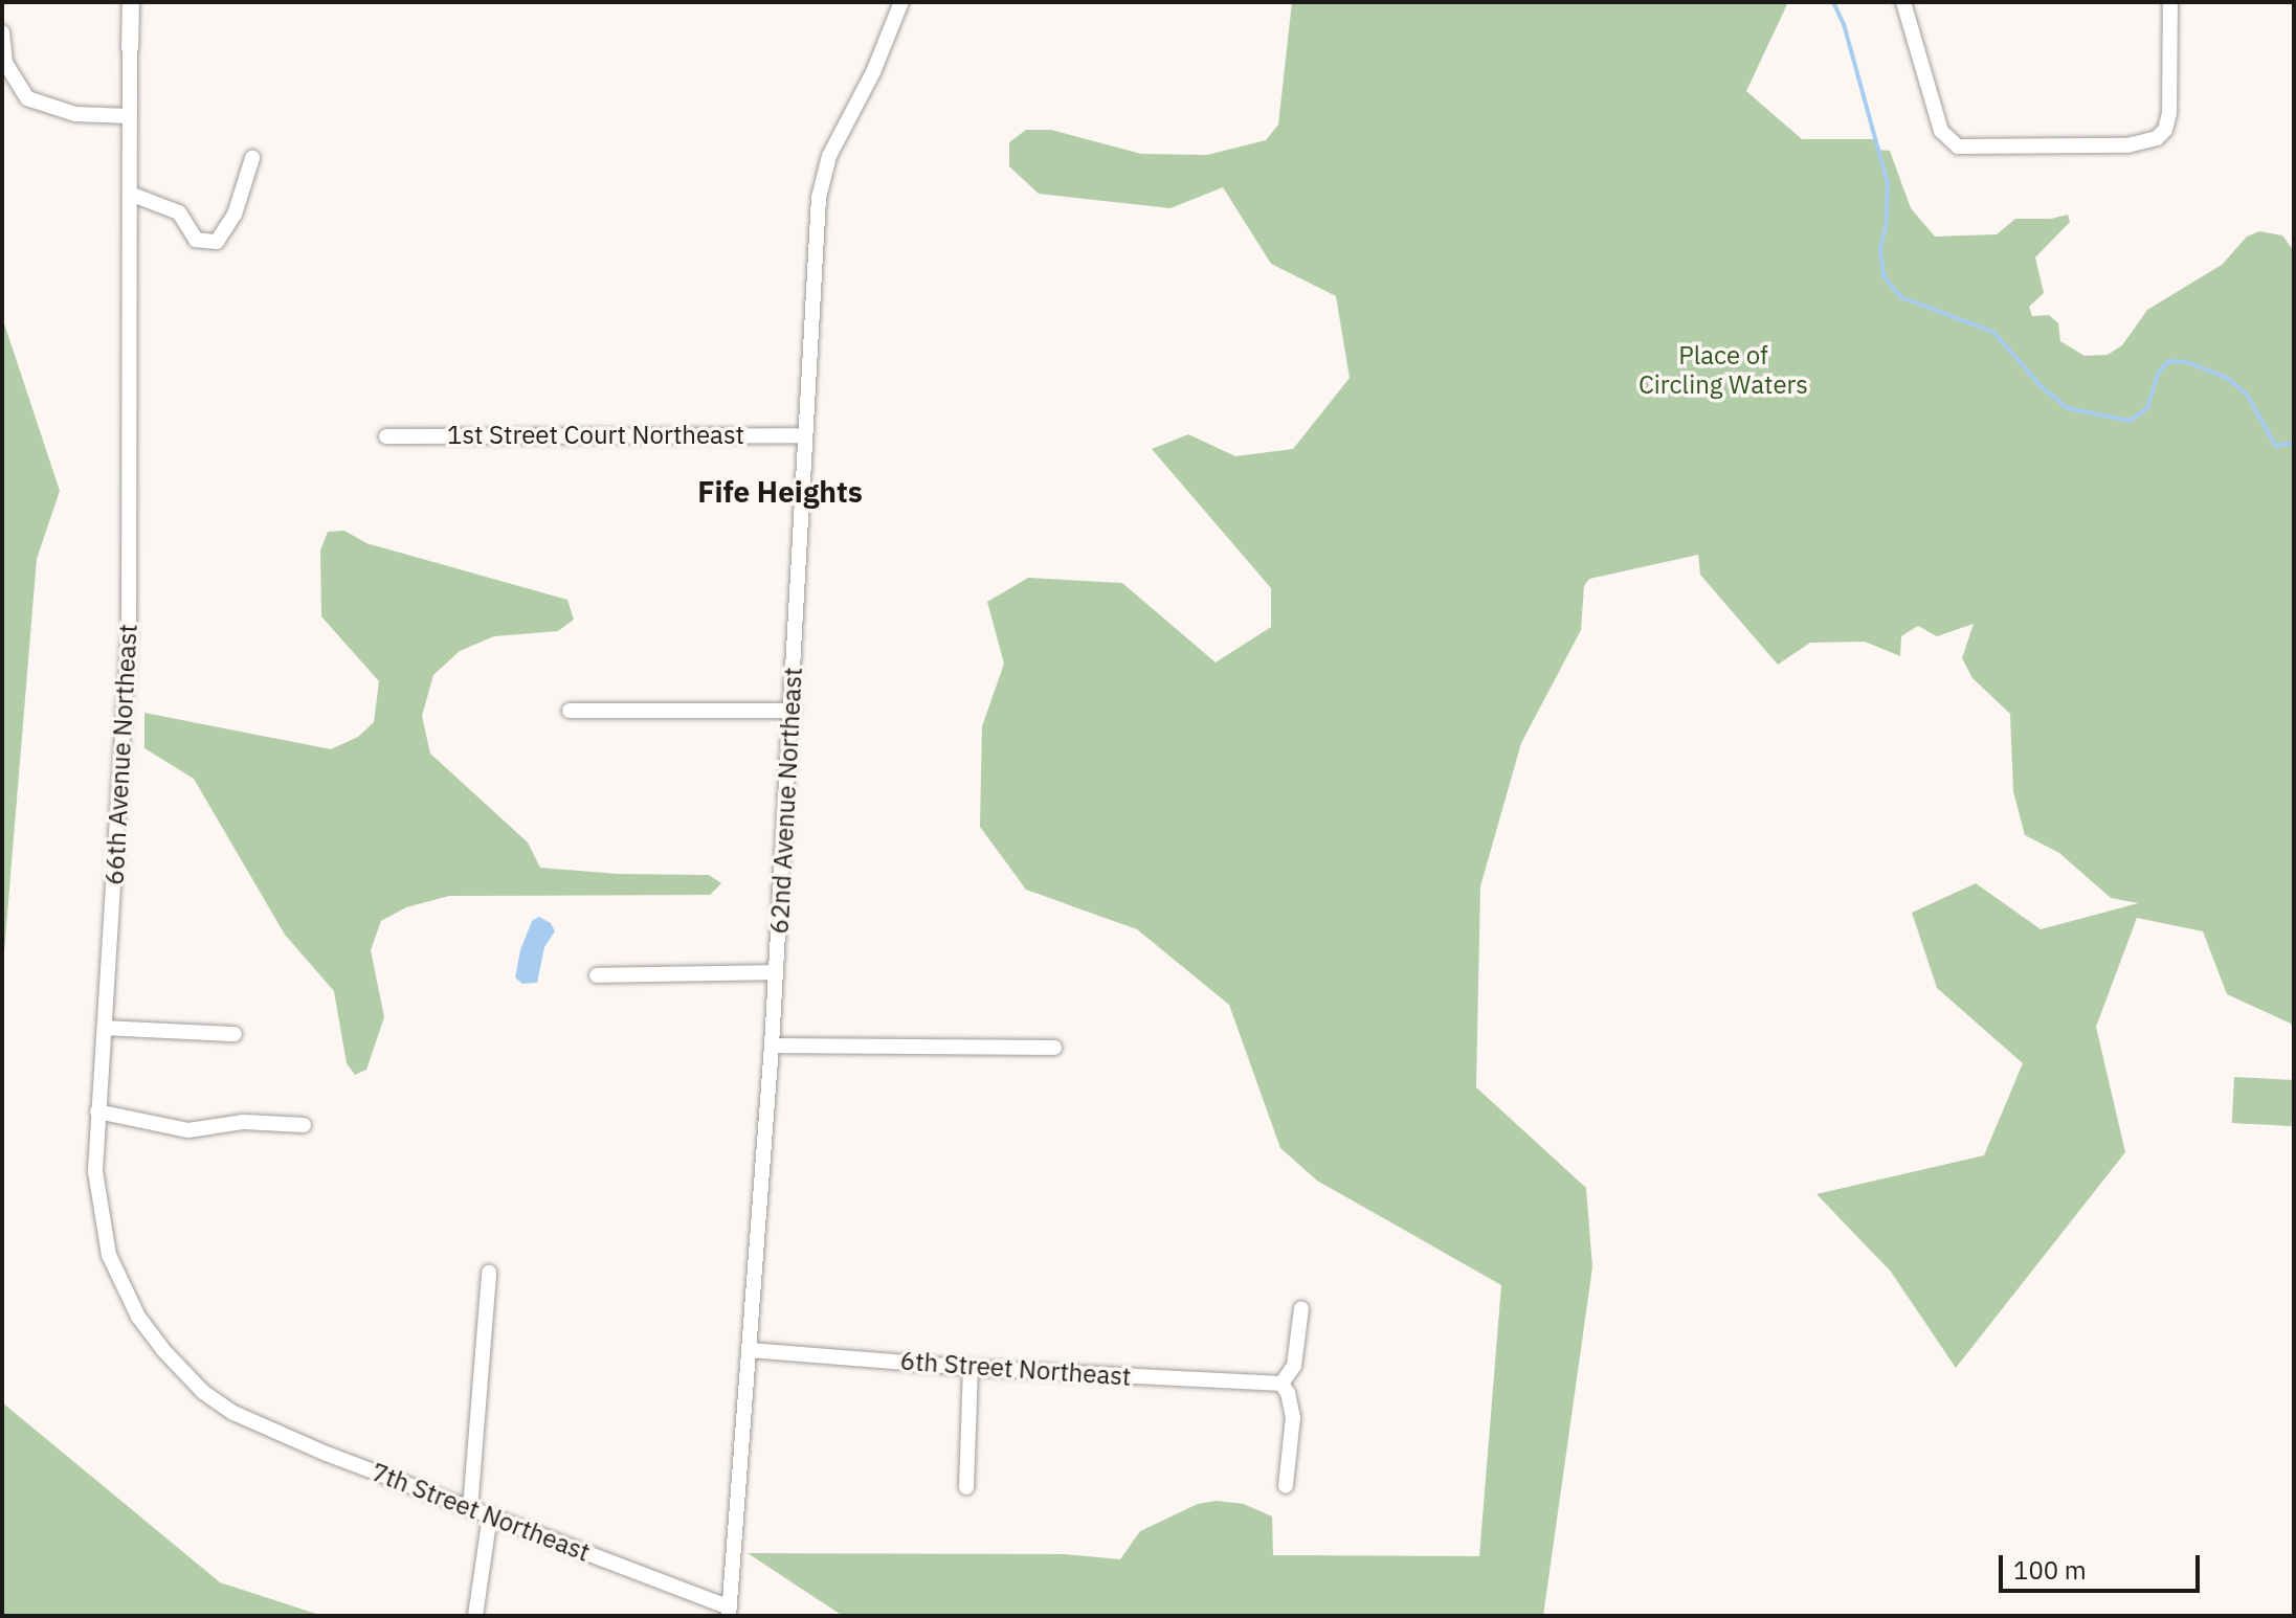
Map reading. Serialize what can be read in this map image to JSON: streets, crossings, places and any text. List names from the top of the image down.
{
  "streets": {
    "street": [
      "1st Street Court Northeast",
      "66th Avenue Northeast",
      "62nd Avenue Northeast",
      "6th Street Northeast",
      "7th Street Northeast"
    ]
  },
  "crossings": [
    ["1st Street Court Northeast", "62nd Avenue Northeast"],
    ["66th Avenue Northeast", "7th Street Northeast"],
    ["62nd Avenue Northeast", "6th Street Northeast"],
    ["62nd Avenue Northeast", "7th Street Northeast"]
  ],
  "districts": ["Fife Heights"],
  "parks": ["Place of Circling Waters"],
  "scale_bar": "100 m"
}
